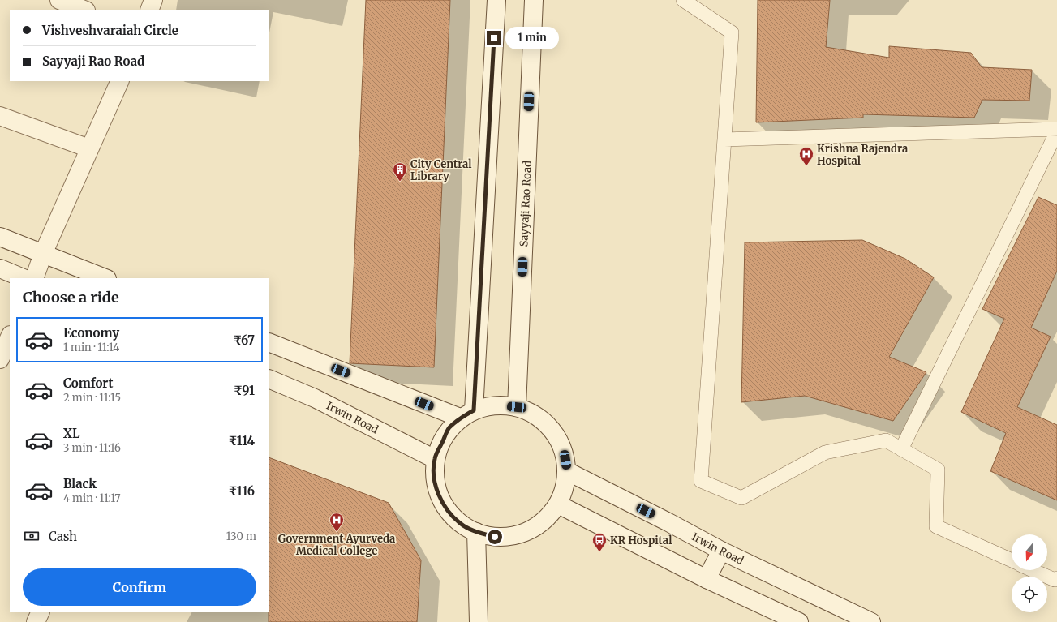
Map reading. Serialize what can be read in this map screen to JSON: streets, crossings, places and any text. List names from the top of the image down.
{
  "streets": {
    "main road": ["Sayyaji Rao Road", "Irwin Road"]
  },
  "places": {
    "hospital": ["Krishna Rajendra Hospital", "Government Ayurveda Medical College"],
    "building": ["City Central Library"],
    "bus stop": ["KR Hospital"]
  },
  "north": "bottom",
  "page": {
    "banner": ["Vishveshvaraiah Circle", "Sayyaji Rao Road"],
    "bubble": "1 min",
    "heading": "Choose a ride",
    "list": [
      {
        "name": "Economy",
        "note": "1 min · 11:14",
        "value": "₹67"
      },
      {
        "name": "Comfort",
        "note": "2 min · 11:15",
        "value": "₹91"
      },
      {
        "name": "XL",
        "note": "3 min · 11:16",
        "value": "₹114"
      },
      {
        "name": "Black",
        "note": "4 min · 11:17",
        "value": "₹116"
      }
    ],
    "pay": ["Cash", "130 m"],
    "buttons": "Confirm"
  }
}
